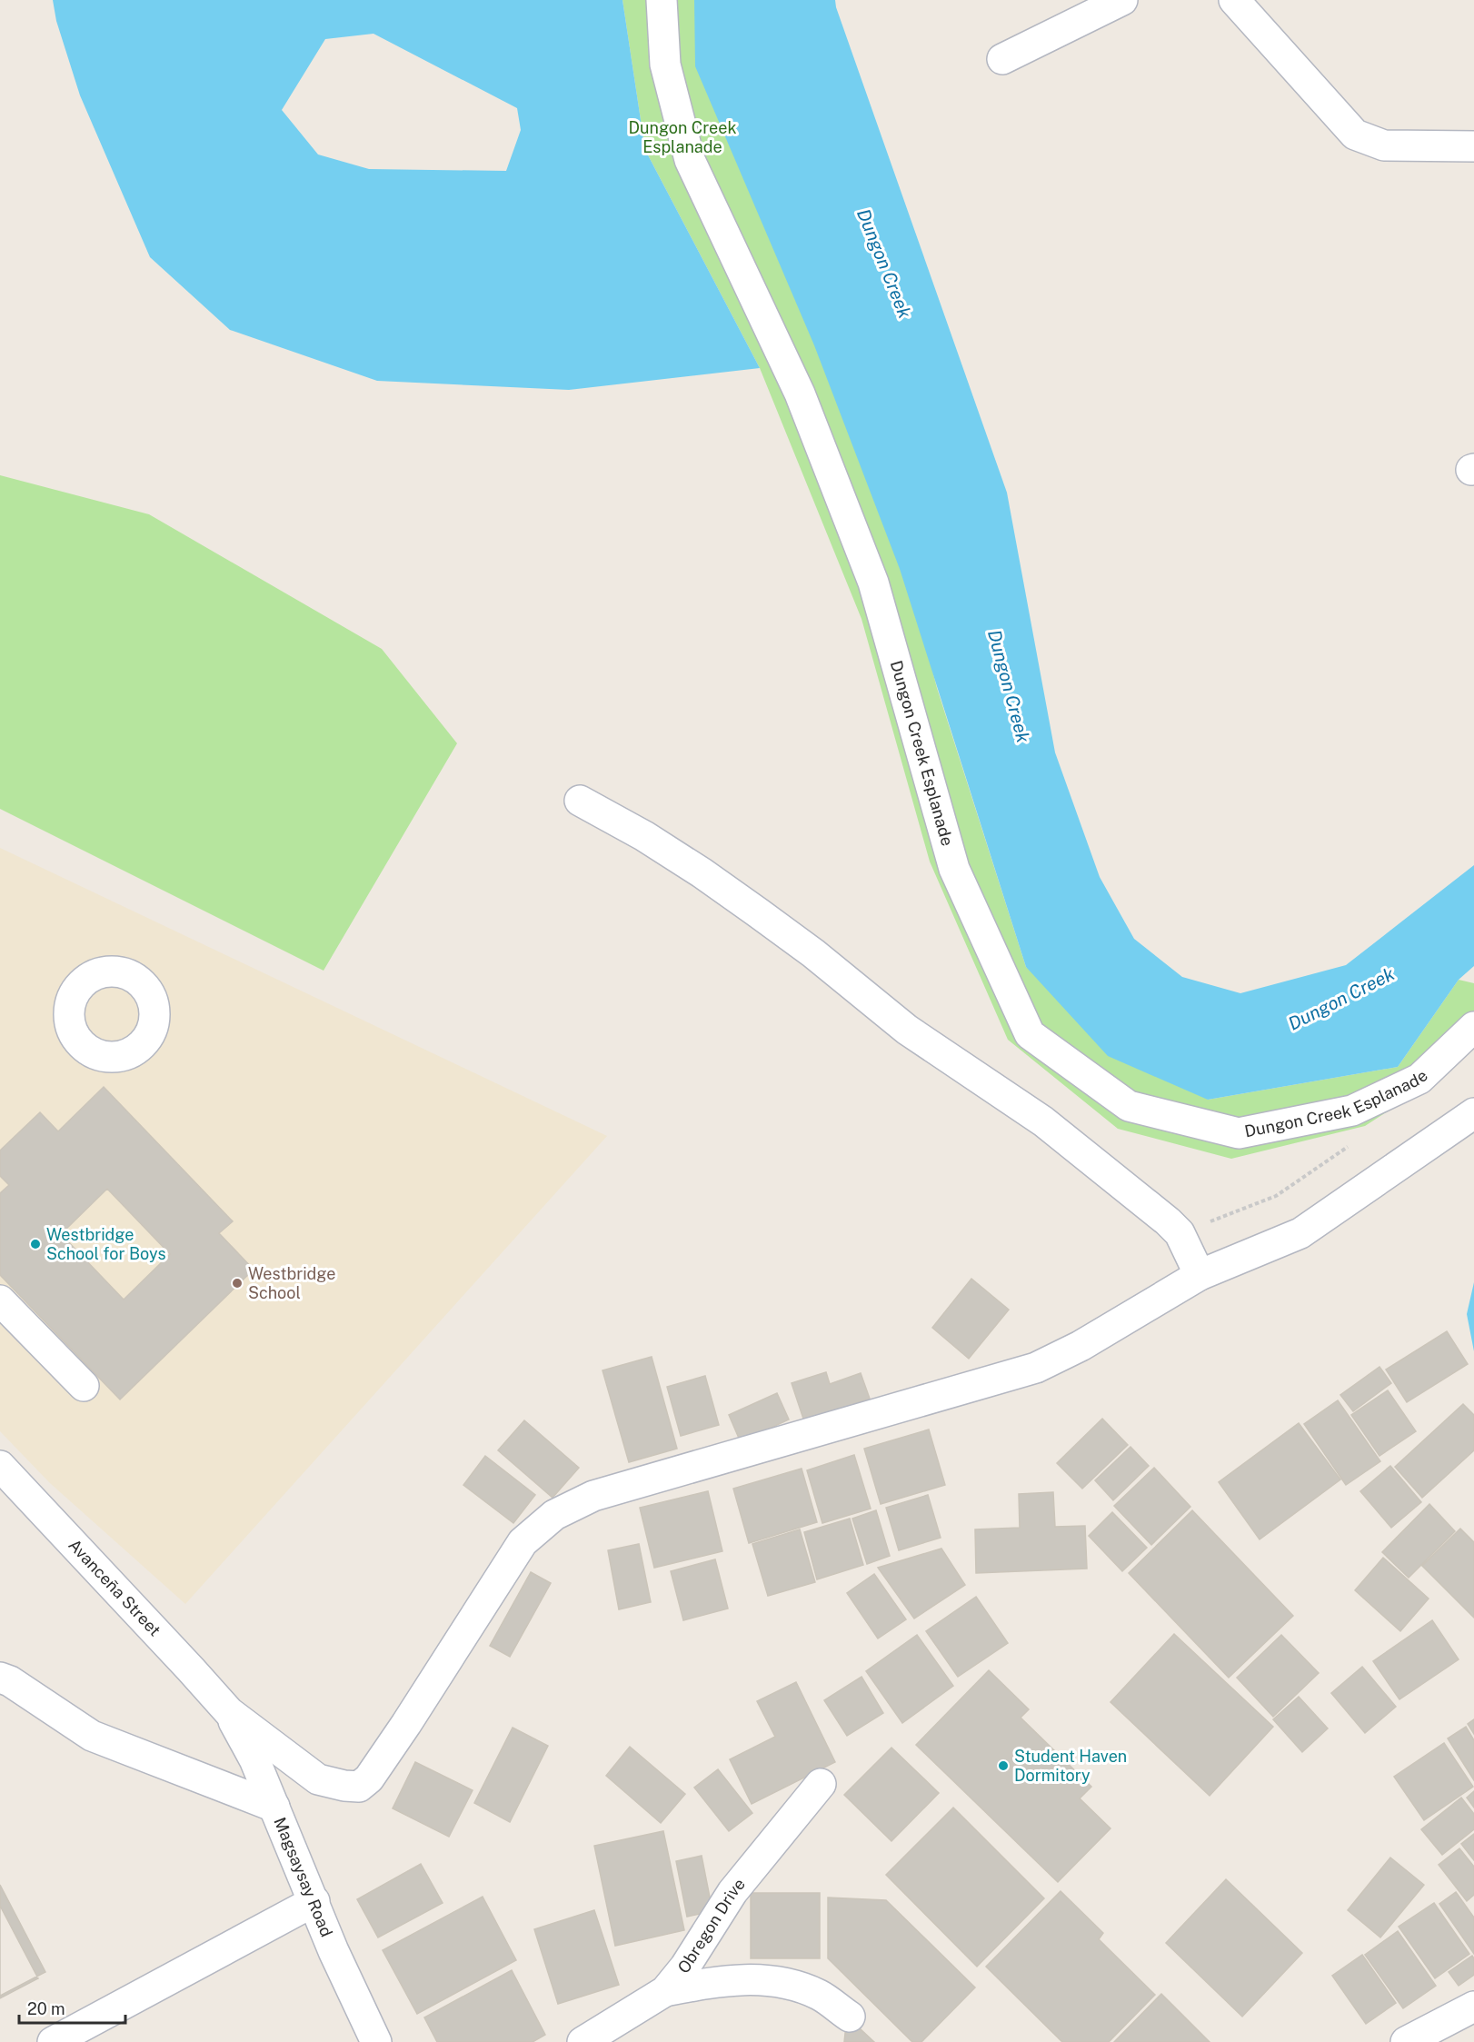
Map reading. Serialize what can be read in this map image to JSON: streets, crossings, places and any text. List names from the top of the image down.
{
  "streets": {
    "street": [
      "Dungon Creek Esplanade",
      "Avanceña Street",
      "Magsaysay Road",
      "Obregon Drive"
    ]
  },
  "crossings": [
    ["Avanceña Street", "Magsaysay Road"]
  ],
  "water": ["Dungon Creek"],
  "parks": ["Dungon Creek Esplanade"],
  "places": ["Westbridge School for Boys", "Westbridge School", "Student Haven Dormitory"],
  "scale_bar": "20 m"
}
